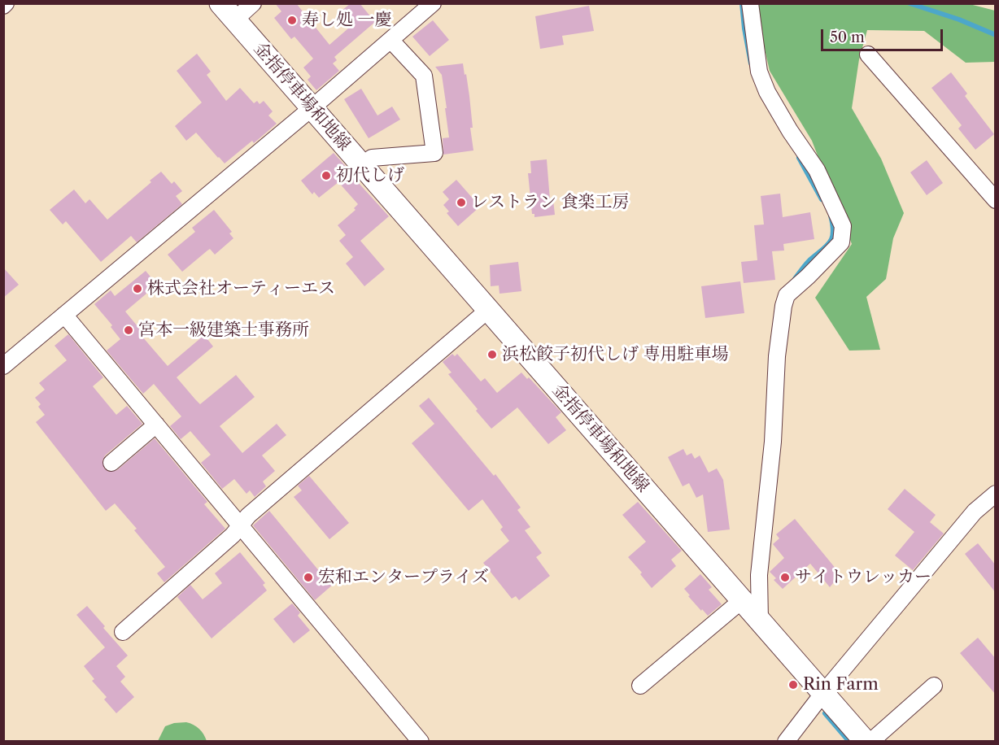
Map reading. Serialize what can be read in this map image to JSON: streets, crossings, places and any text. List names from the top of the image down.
{
  "streets": {
    "main road": ["金指停車場和地線"]
  },
  "places": [
    "寿し処 一慶",
    "初代しげ",
    "レストラン 食楽工房",
    "株式会社オーティーエス",
    "宮本一級建築士事務所",
    "浜松餃子初代しげ 専用駐車場",
    "宏和エンタープライズ",
    "サイトウレッカー",
    "Rin Farm"
  ],
  "scale_bar": "50 m"
}
